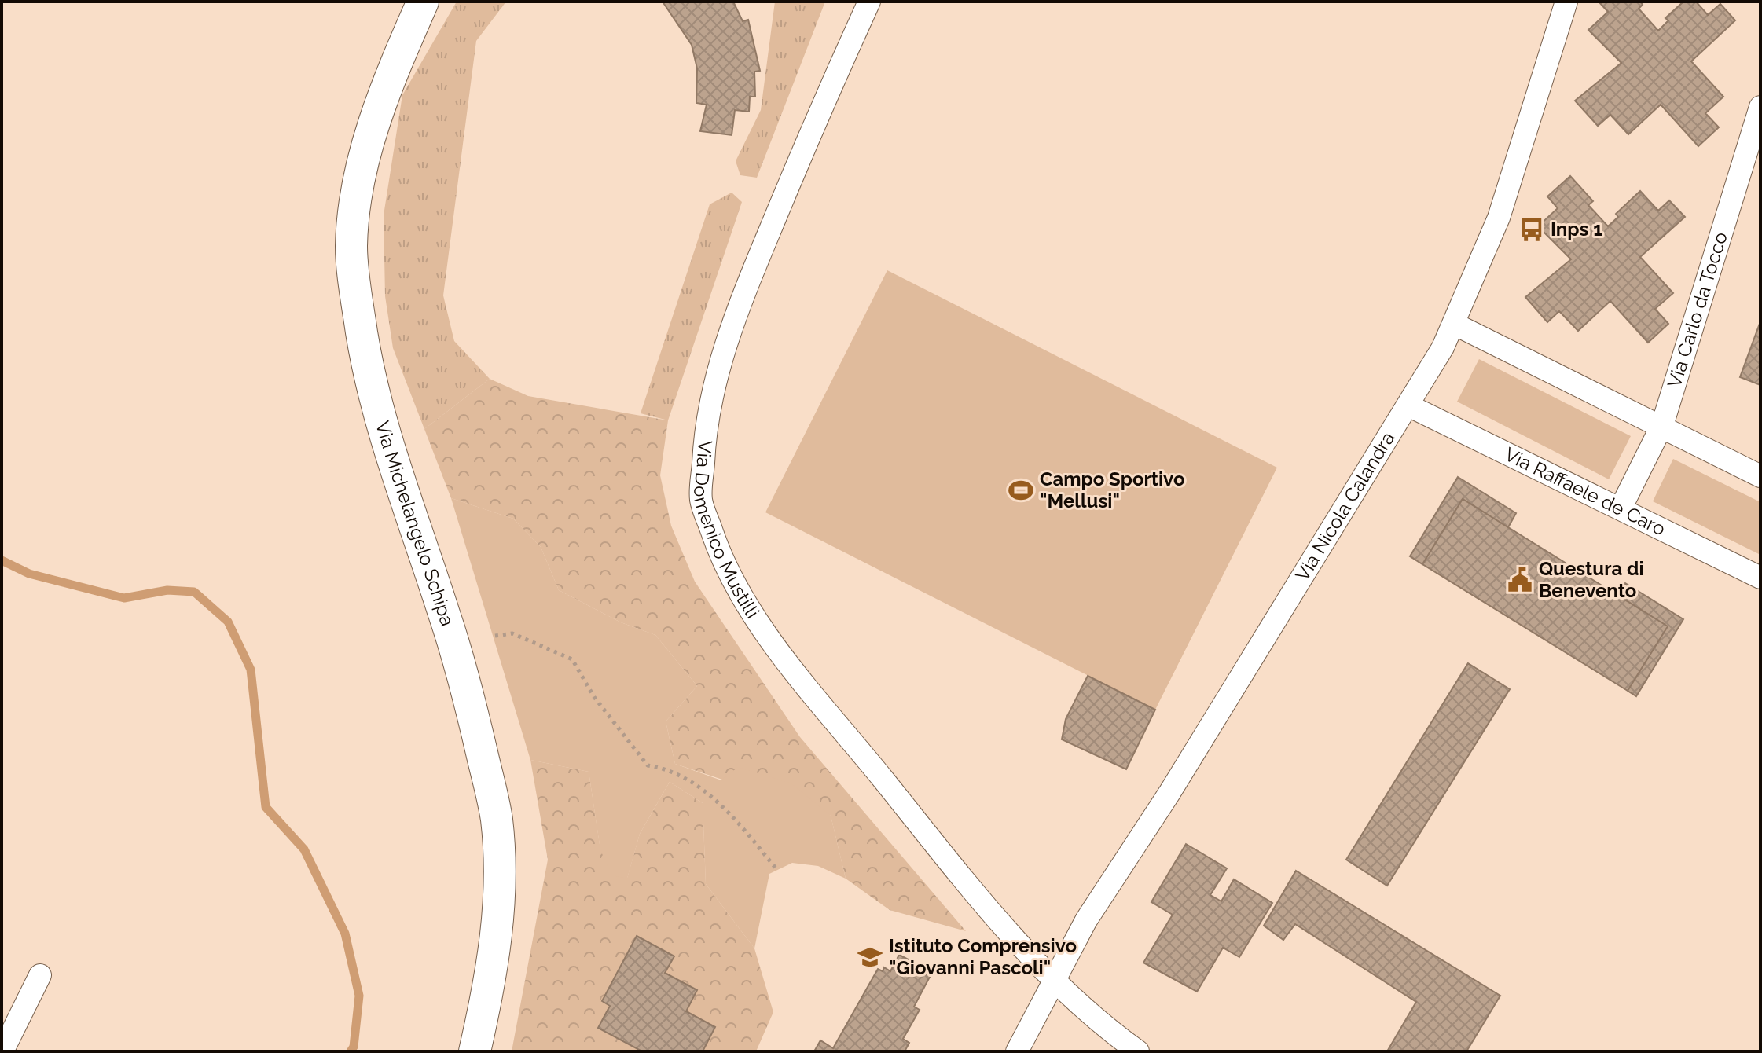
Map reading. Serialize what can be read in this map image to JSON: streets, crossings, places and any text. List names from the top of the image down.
{
  "streets": {
    "main road": ["Via Michelangelo Schipa"],
    "street": [
      "Via Carlo da Tocco",
      "Via Raffaele de Caro",
      "Via Nicola Calandra",
      "Via Domenico Mustilli"
    ]
  },
  "crossings": [
    ["Via Carlo da Tocco", "Via Raffaele de Caro"],
    ["Via Raffaele de Caro", "Via Nicola Calandra"],
    ["Via Nicola Calandra", "Via Domenico Mustilli"]
  ],
  "places": {
    "bus stop": ["Inps 1"],
    "sports": ["Campo Sportivo \"Mellusi\""],
    "public building": ["Questura di Benevento"],
    "school or university": ["Istituto Comprensivo \"Giovanni Pascoli\""]
  }
}
